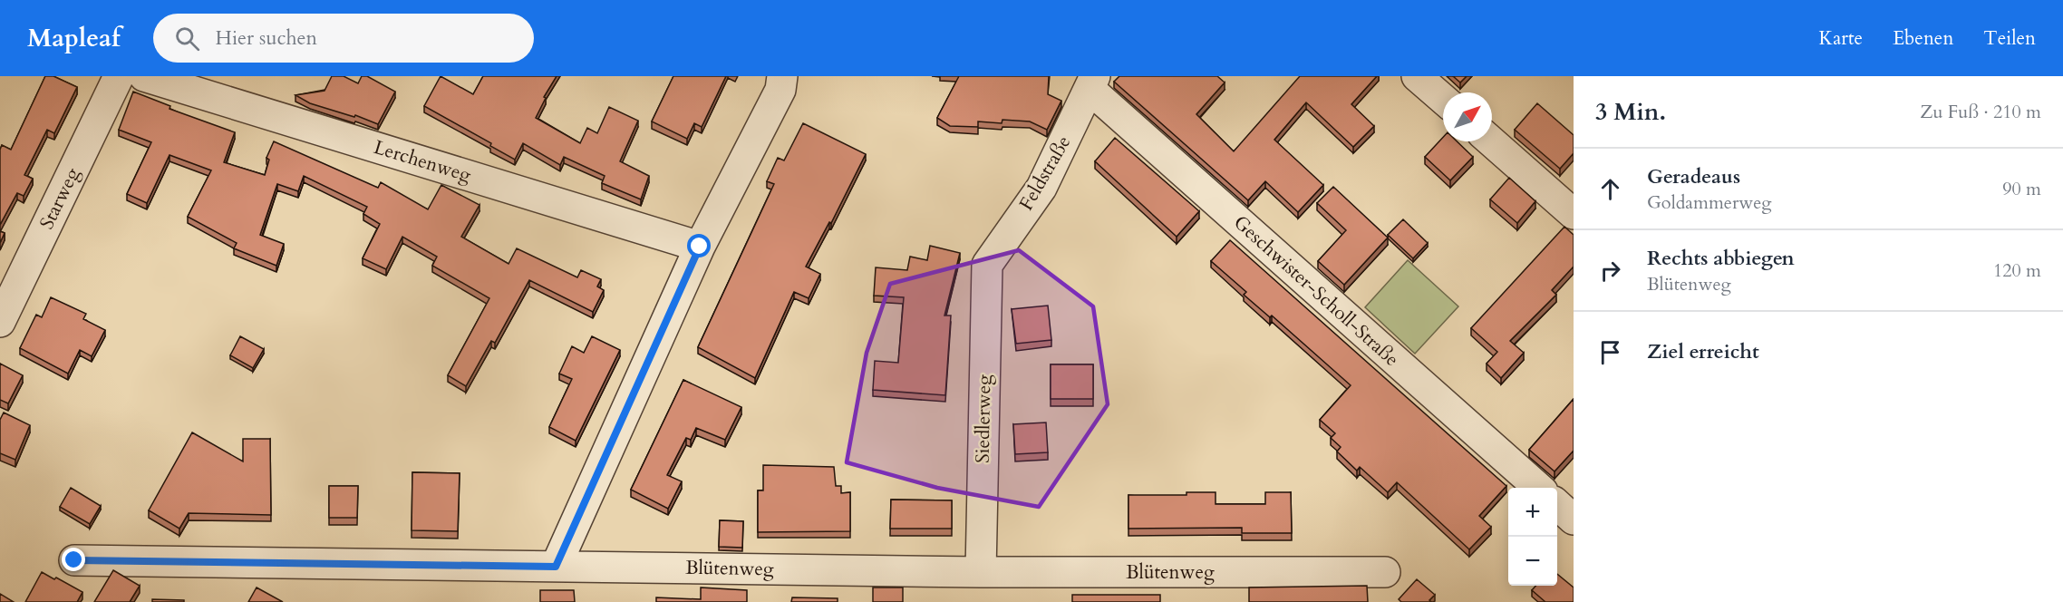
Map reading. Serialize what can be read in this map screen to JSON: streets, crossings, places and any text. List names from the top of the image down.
{
  "streets": {
    "street": [
      "Lerchenweg",
      "Feldstraße",
      "Starweg",
      "Geschwister-Scholl-Straße",
      "Siedlerweg",
      "Blütenweg"
    ]
  },
  "crossings": [
    ["Feldstraße", "Geschwister-Scholl-Straße"],
    ["Feldstraße", "Siedlerweg"],
    ["Siedlerweg", "Blütenweg"]
  ],
  "north": "top right",
  "page": {
    "header": "Mapleaf",
    "search": "Hier suchen",
    "nav": ["Karte", "Ebenen", "Teilen"],
    "heading": ["3 Min.", "Zu Fuß · 210 m"],
    "list": [
      ["Geradeaus", "Goldammerweg", "90 m"],
      ["Rechts abbiegen", "Blütenweg", "120 m"],
      "Ziel erreicht"
    ],
    "map_buttons": ["+", "−"]
  }
}
